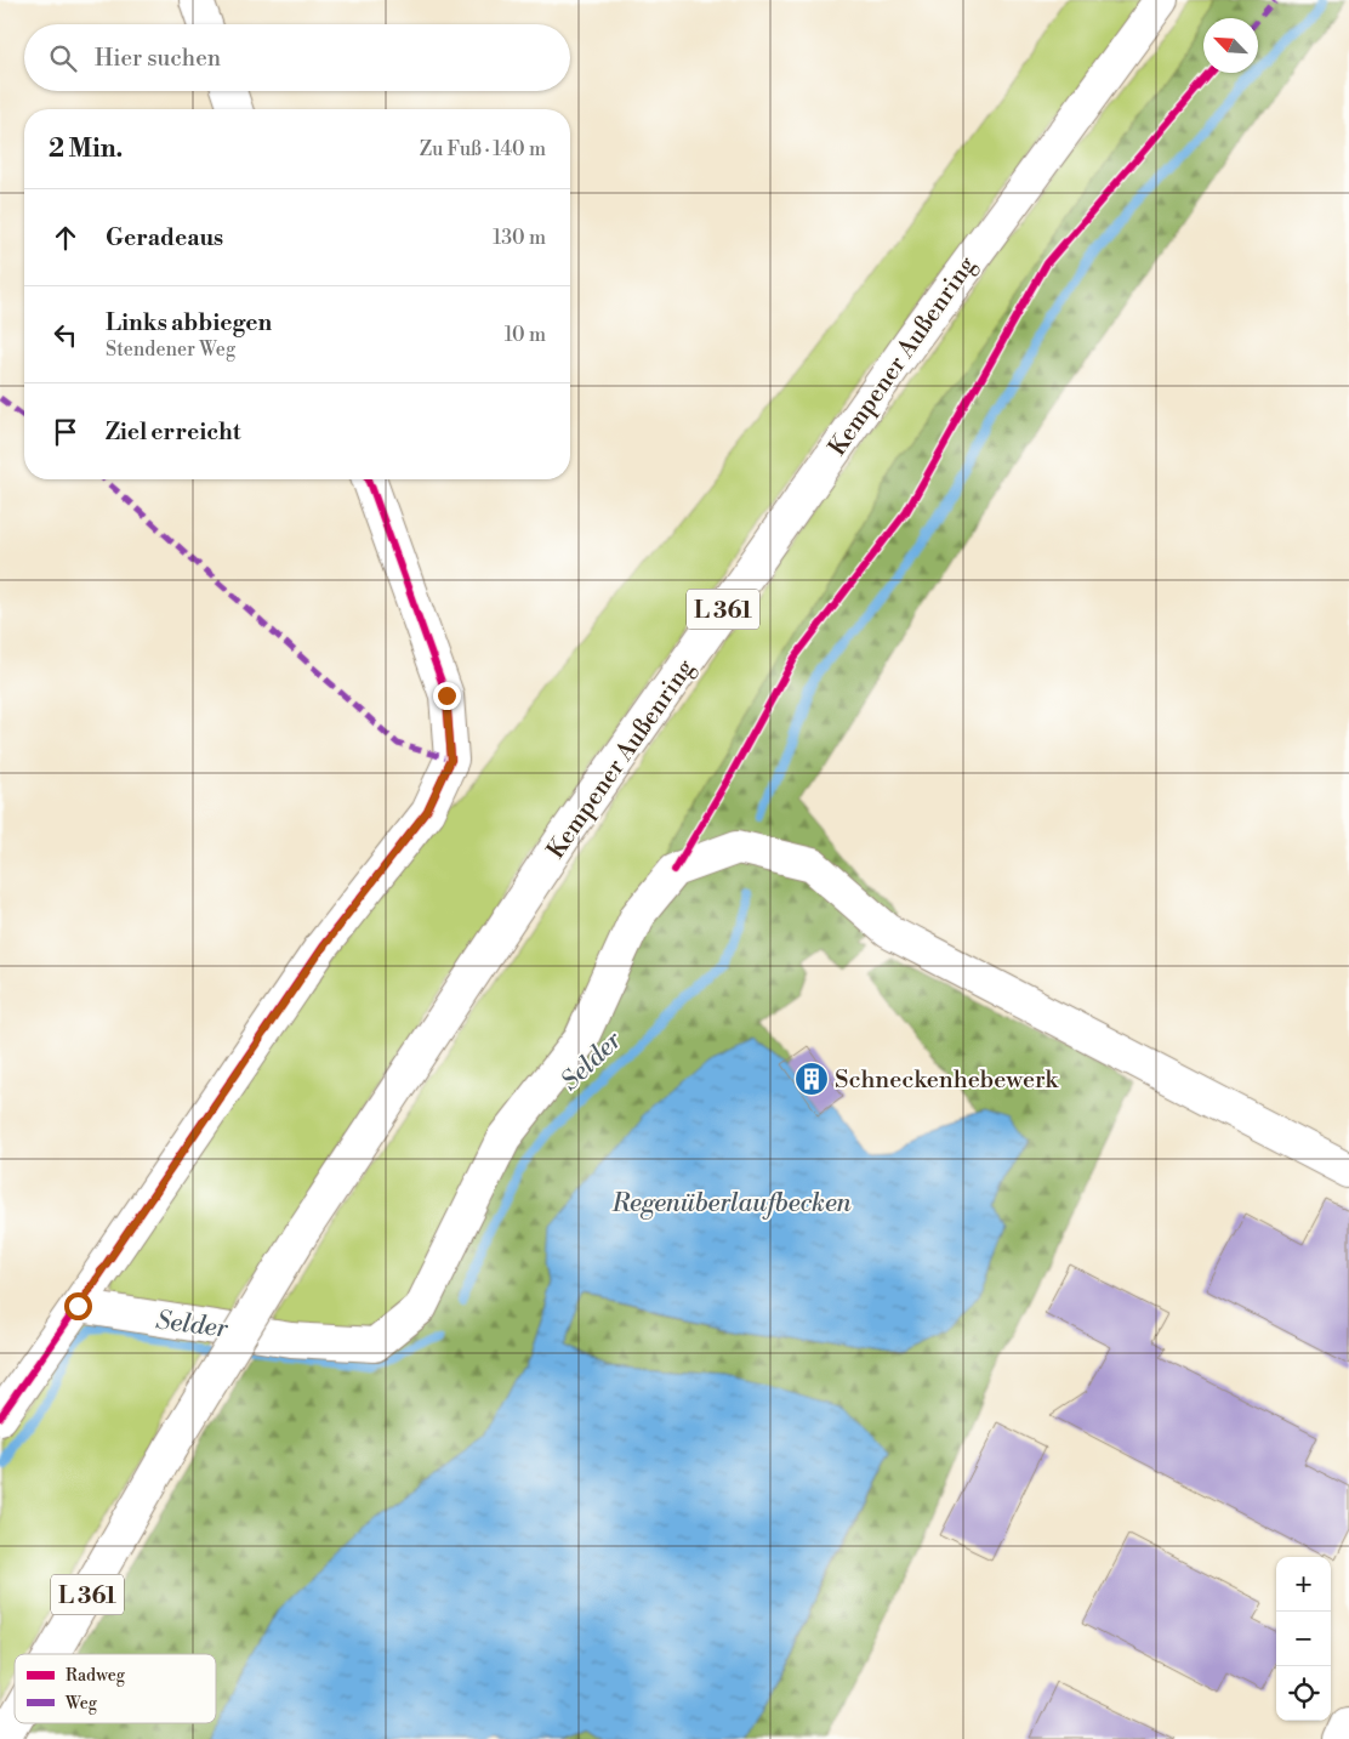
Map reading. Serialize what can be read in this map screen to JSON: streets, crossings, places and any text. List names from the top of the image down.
{
  "streets": {
    "main road": ["Kempener Außenring", "L 361"]
  },
  "water": ["Selder", "Regenüberlaufbecken"],
  "places": {
    "building": ["Schneckenhebewerk"]
  },
  "legend": ["Radweg", "Weg"],
  "north": "top left",
  "page": {
    "search": "Hier suchen",
    "heading": ["2 Min.", "Zu Fuß · 140 m"],
    "list": [
      ["Geradeaus", "130 m"],
      ["Links abbiegen", "Stendener Weg", "10 m"],
      "Ziel erreicht"
    ],
    "map_buttons": ["+", "−"]
  }
}
